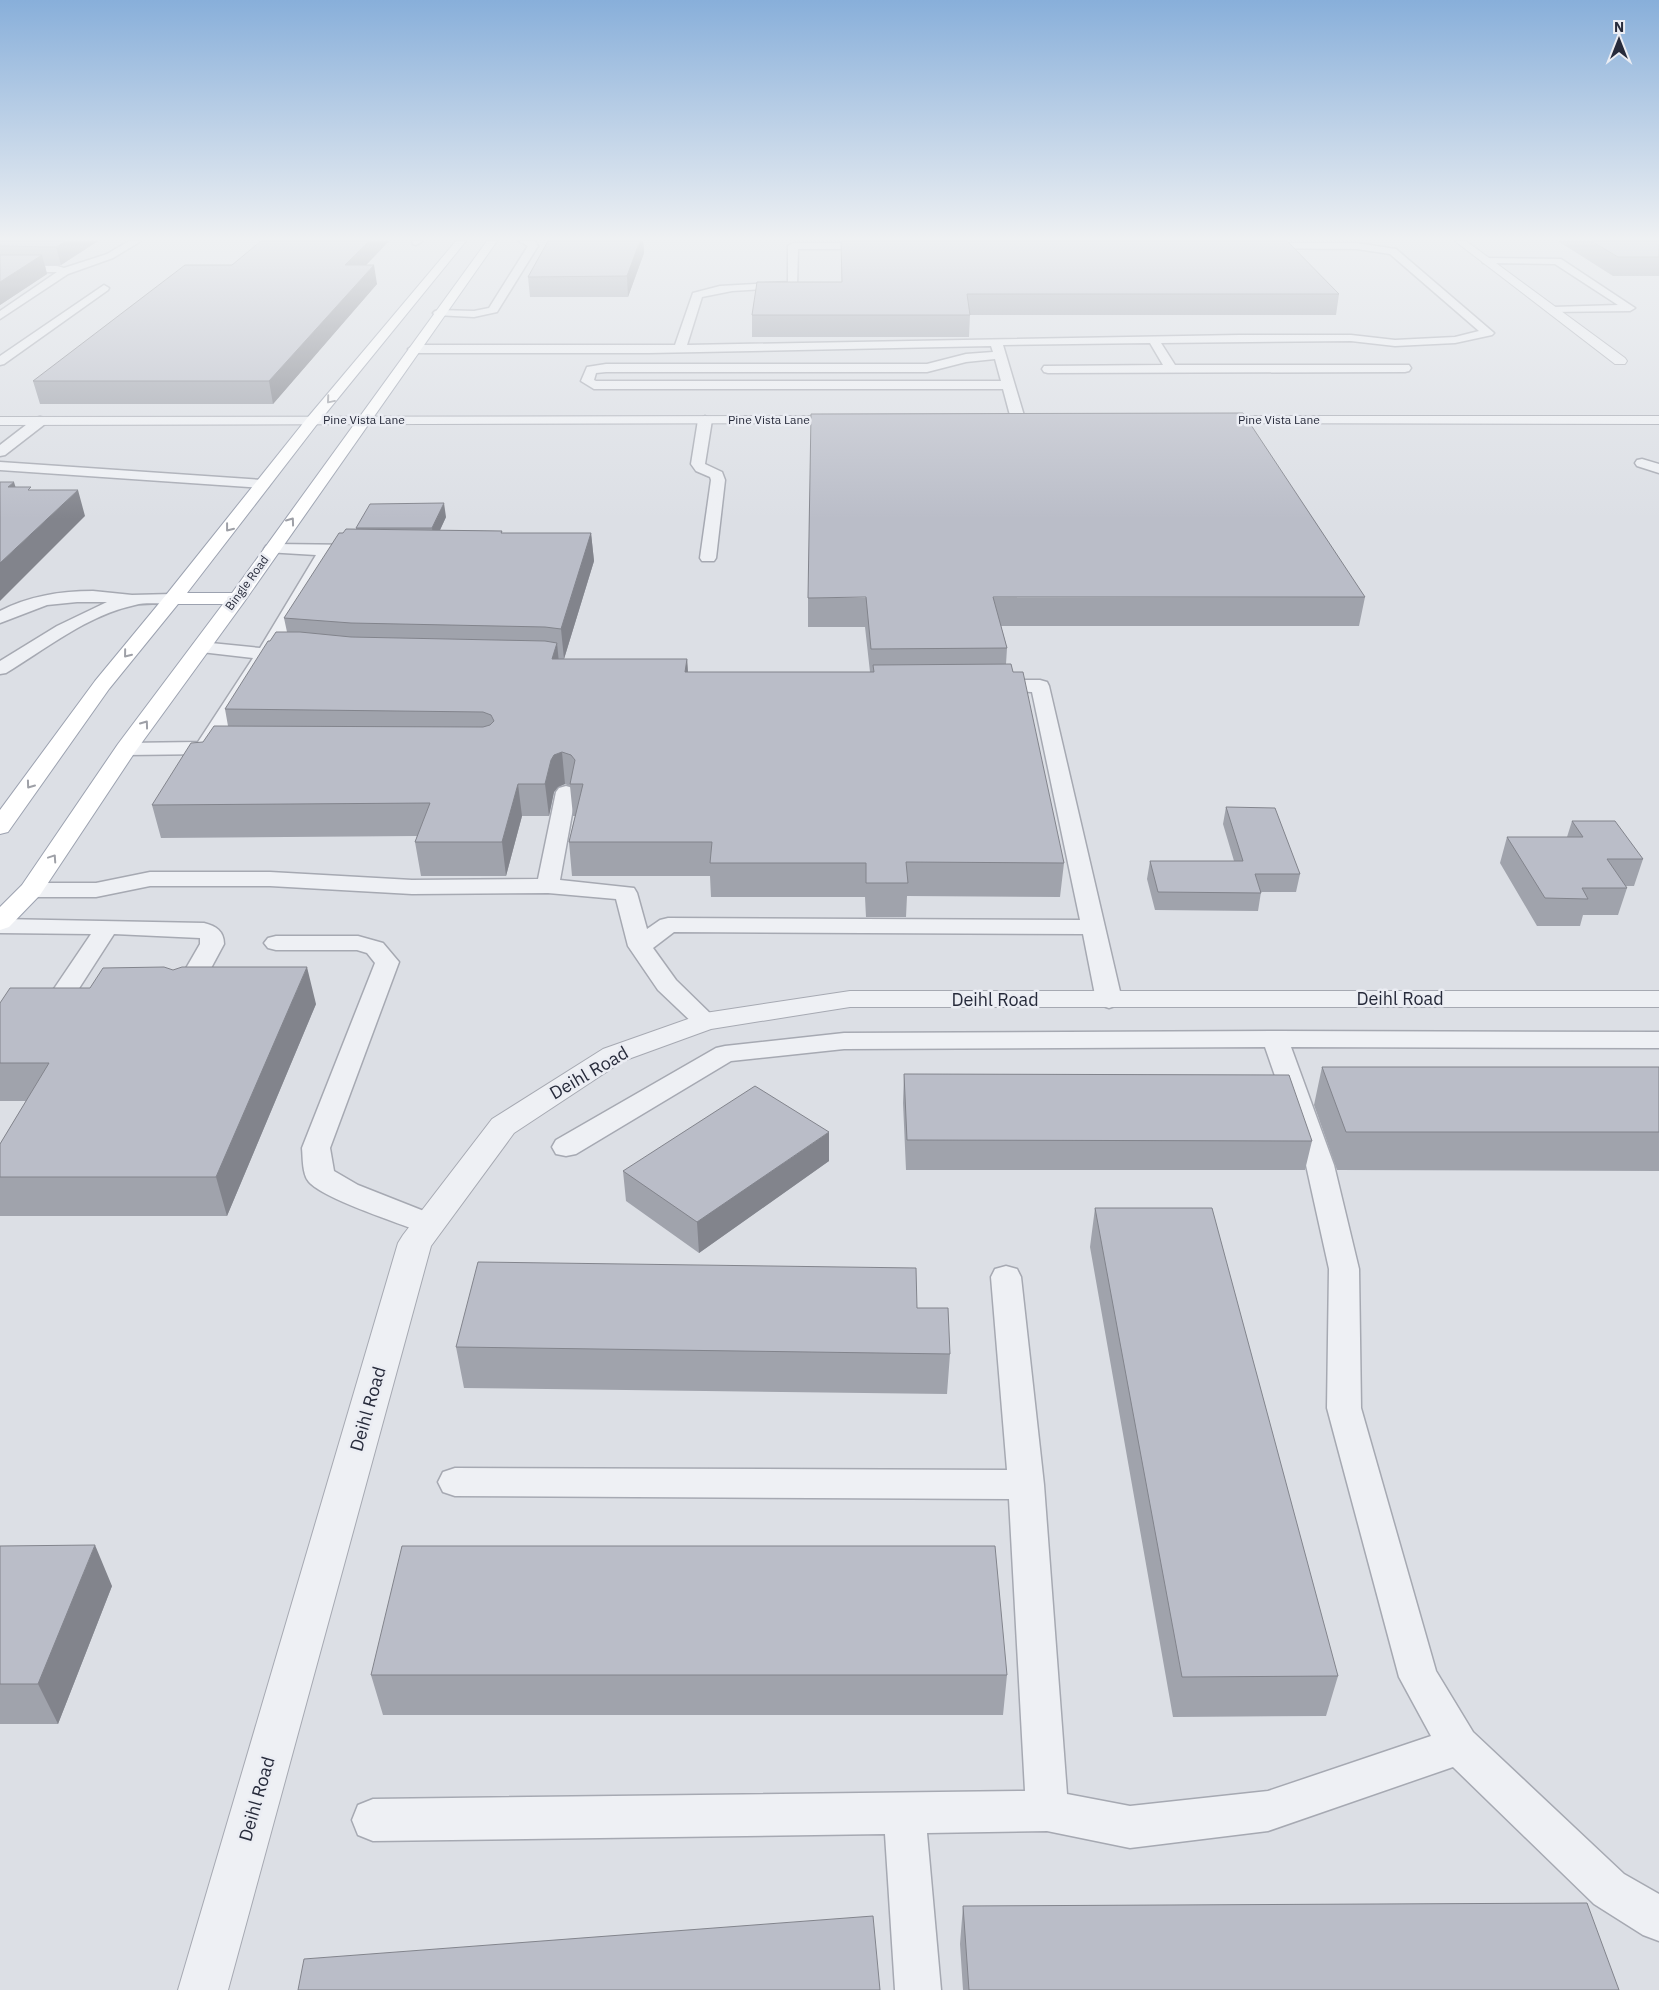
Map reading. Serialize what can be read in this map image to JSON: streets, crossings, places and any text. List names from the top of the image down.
{
  "streets": {
    "main road": ["Bingle Road"],
    "street": ["Pine Vista Lane", "Deihl Road"]
  },
  "crossings": [
    ["Pine Vista Lane", "Bingle Road"]
  ],
  "north": "top"
}
